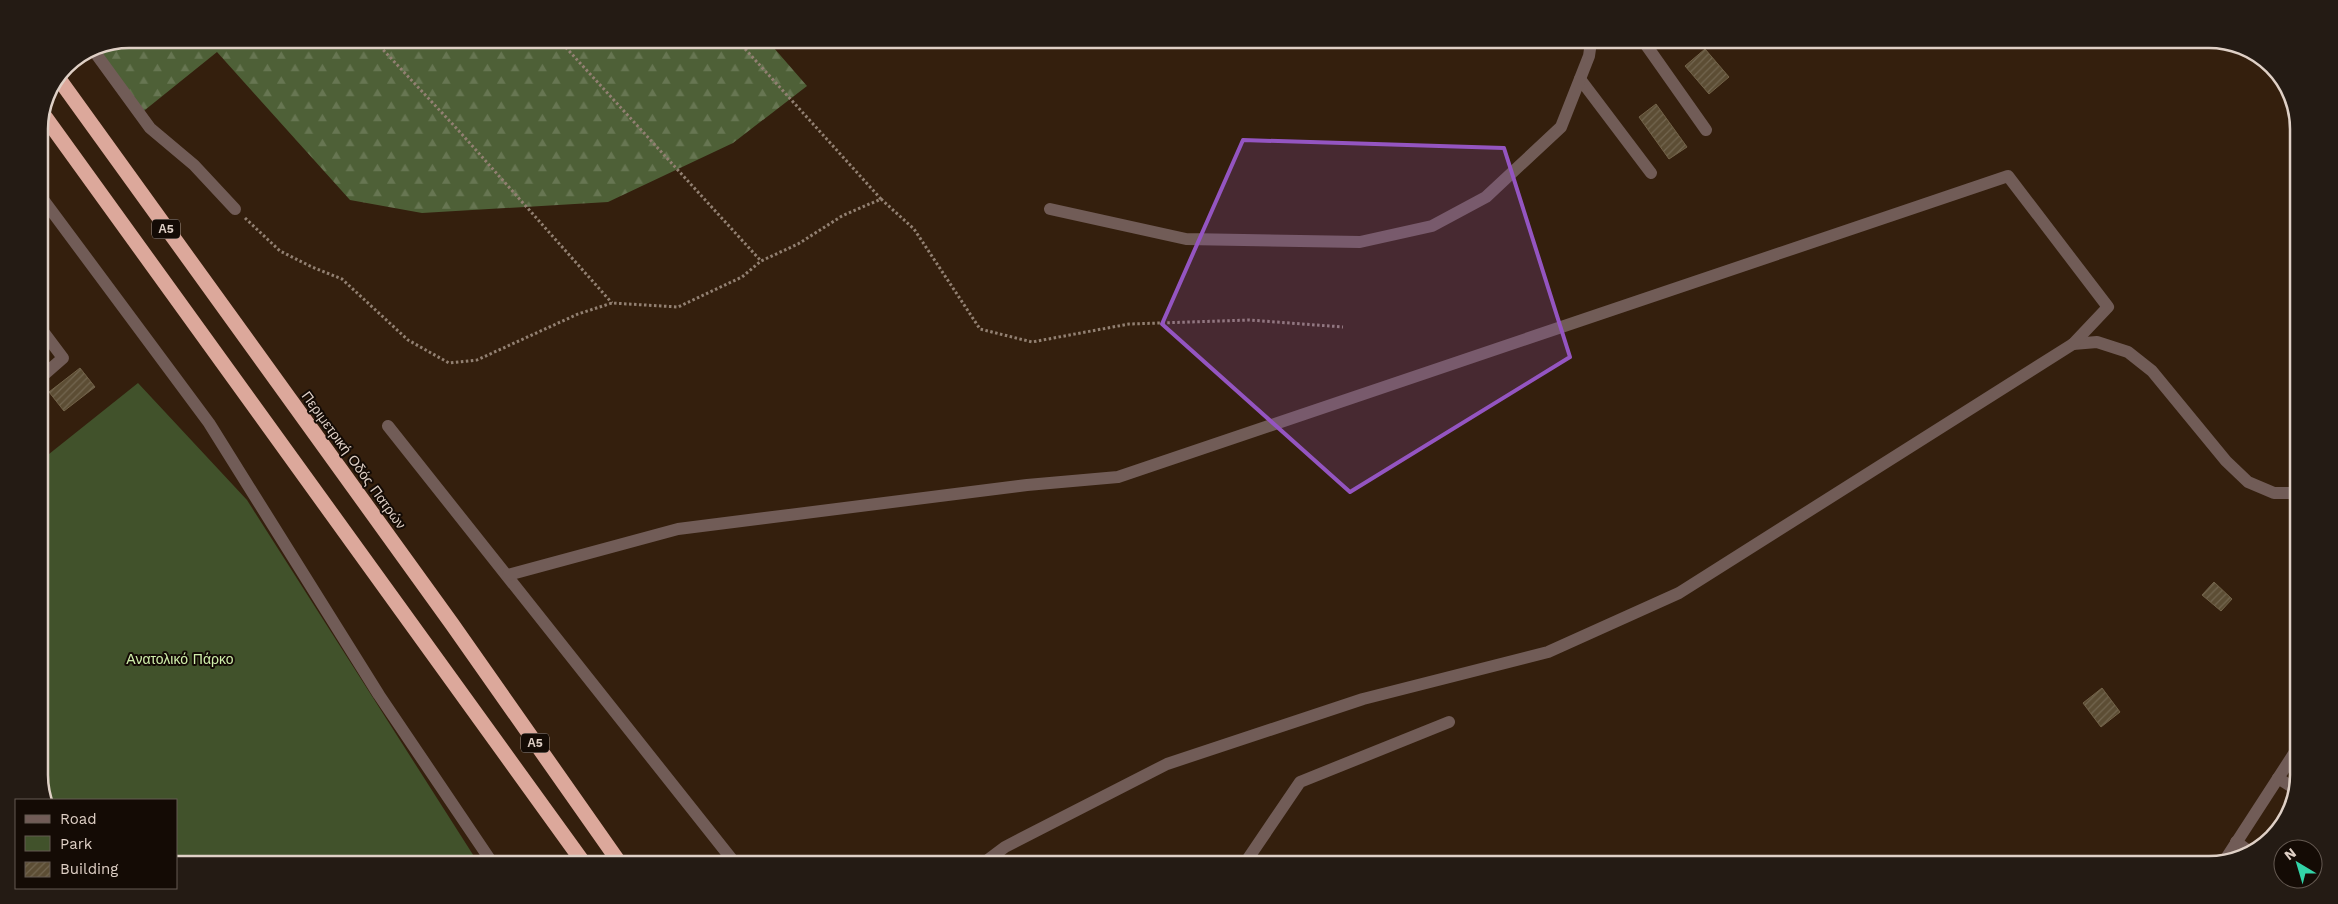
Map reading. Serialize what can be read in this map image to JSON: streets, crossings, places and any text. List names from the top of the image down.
{
  "streets": {
    "highway": ["Α5", "Περιμετρική Οδός Πατρών"]
  },
  "parks": ["Ανατολικό Πάρκο"],
  "legend": ["Road", "Park", "Building"],
  "north": "top left"
}
